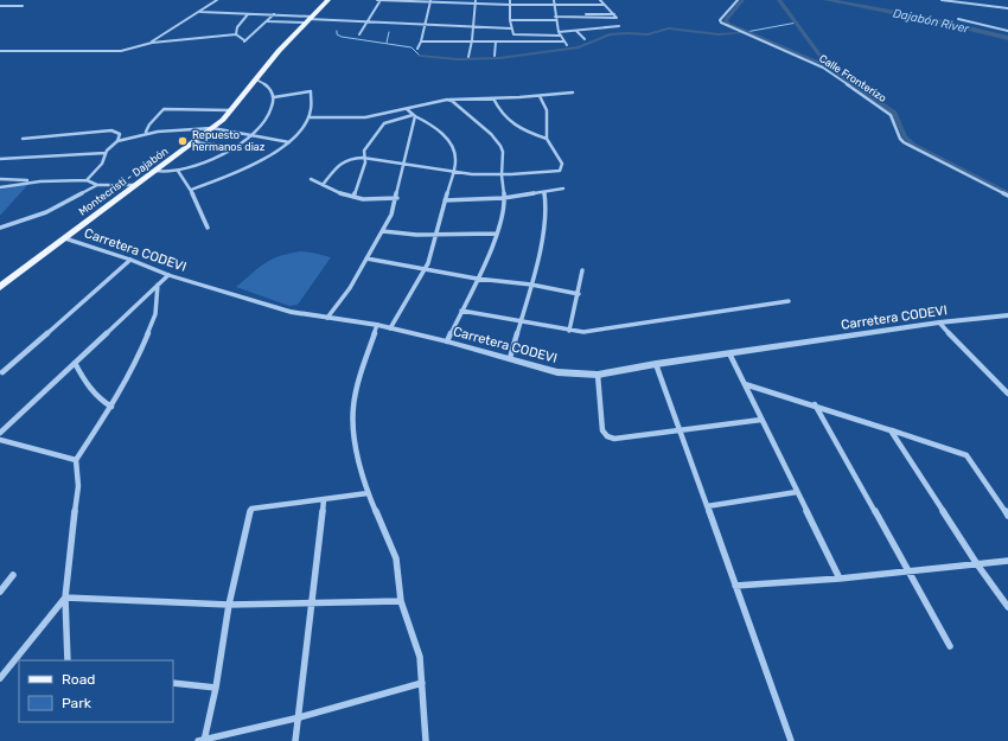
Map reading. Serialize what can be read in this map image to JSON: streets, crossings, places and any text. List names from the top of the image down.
{
  "streets": {
    "main road": ["Montecristi - Dajabón"],
    "street": ["Calle Fronterizo", "Carretera CODEVI"]
  },
  "crossings": [
    ["Montecristi - Dajabón", "Carretera CODEVI"]
  ],
  "water": ["Dajabón River"],
  "places": ["Repuesto hermanos diaz"],
  "legend": ["Road", "Park"]
}
